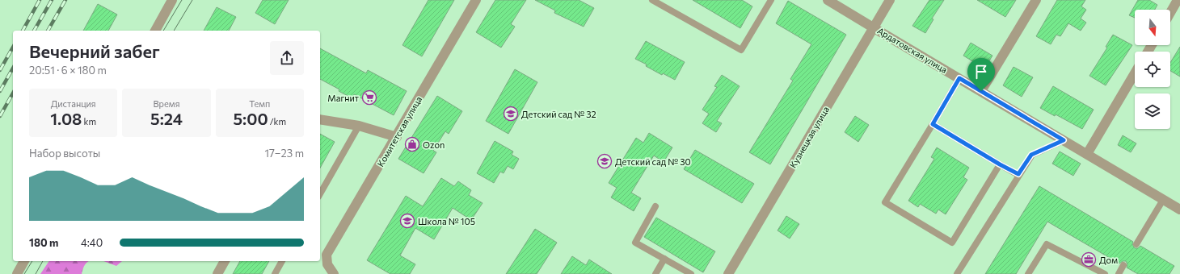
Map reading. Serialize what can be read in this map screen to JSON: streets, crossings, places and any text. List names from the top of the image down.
{
  "streets": {
    "street": ["Ардатовская улица", "Комитетская улица", "Кузнецкая улица"]
  },
  "crossings": [
    ["Ардатовская улица", "Кузнецкая улица"]
  ],
  "places": {
    "supermarket": ["Магнит"],
    "school or university": ["Детский сад № 32", "Детский сад № 30", "Школа № 105"],
    "shop": ["Ozon"],
    "office": ["Дом"]
  },
  "north": "bottom",
  "page": {
    "heading": ["Вечерний забег", "20:51 · 6 × 180 m"],
    "stats": [
      ["Дистанция", "1.08 km"],
      ["Время", "5:24"],
      ["Темп", "5:00 /km"]
    ],
    "chart": ["Набор высоты", "17–23 m"],
    "list": [
      {
        "name": "180 m",
        "note": "4:40"
      }
    ]
  }
}
